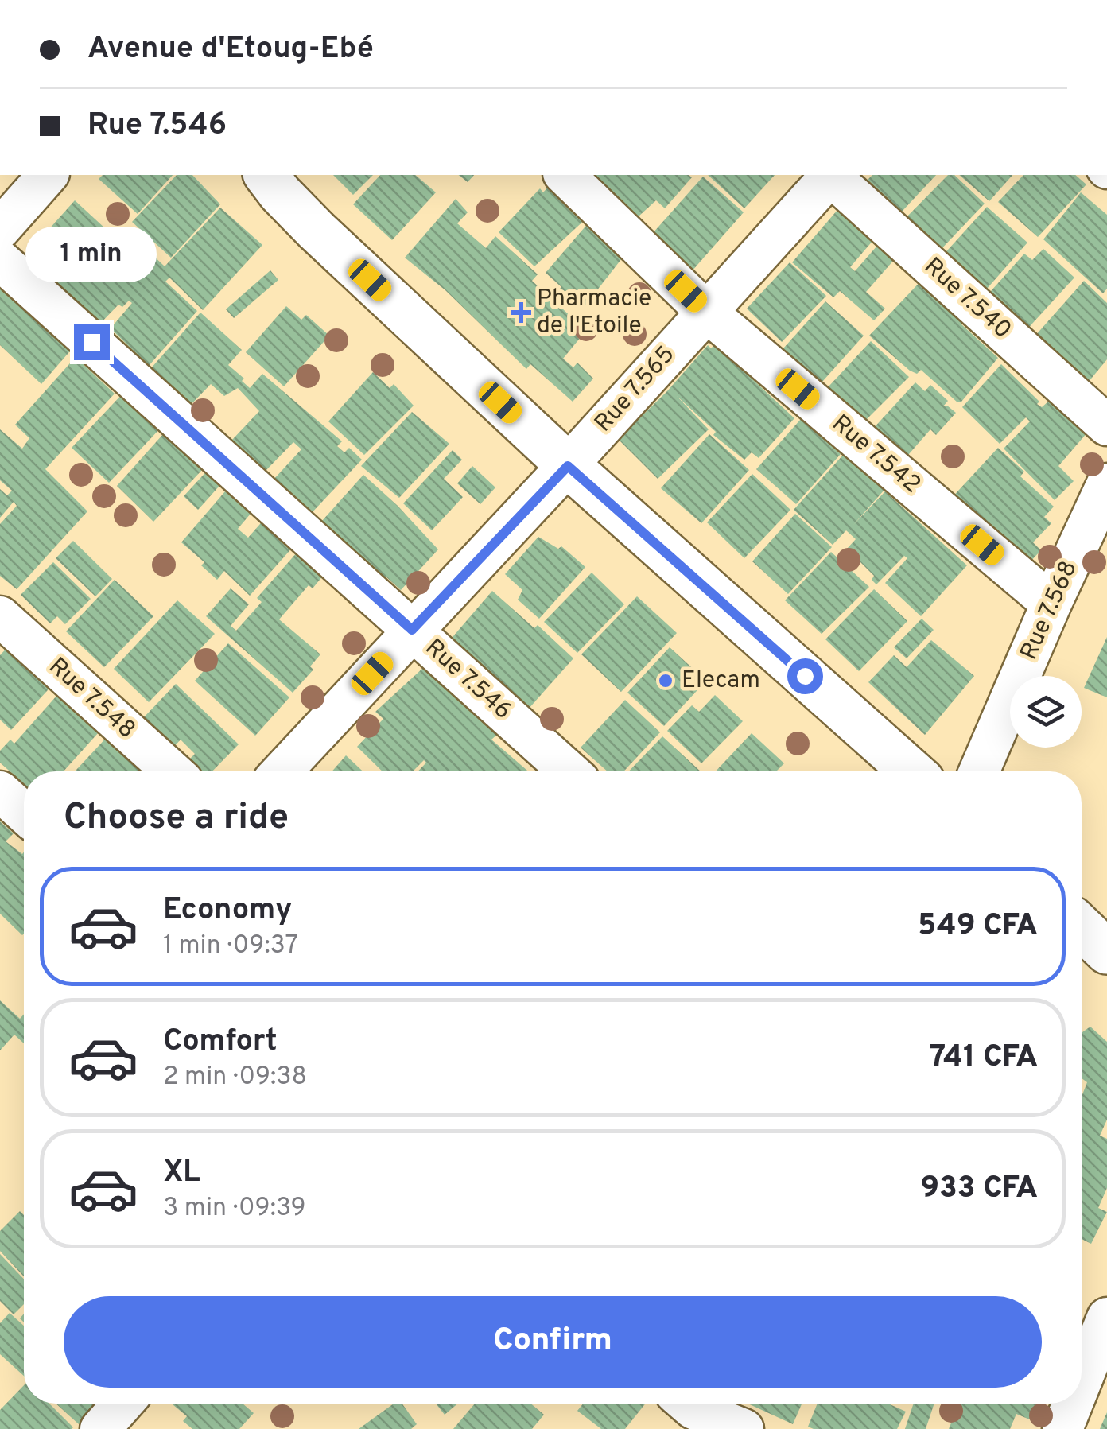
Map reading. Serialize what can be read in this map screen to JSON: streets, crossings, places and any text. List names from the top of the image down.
{
  "streets": {
    "street": [
      "Rue 7.540",
      "Rue 7.565",
      "Rue 7.542",
      "Rue 7.568",
      "Rue 7.546",
      "Rue 7.548"
    ]
  },
  "crossings": [
    ["Rue 7.565", "Rue 7.542"],
    ["Rue 7.565", "Rue 7.546"],
    ["Rue 7.542", "Rue 7.568"]
  ],
  "places": {
    "health": ["Pharmacie de l'Etoile"],
    "other": ["Elecam"]
  },
  "page": {
    "banner": ["Avenue d'Etoug-Ebé", "Rue 7.546"],
    "bubble": "1 min",
    "heading": "Choose a ride",
    "list": [
      {
        "name": "Economy",
        "note": "1 min · 09:37",
        "value": "549 CFA"
      },
      {
        "name": "Comfort",
        "note": "2 min · 09:38",
        "value": "741 CFA"
      },
      {
        "name": "XL",
        "note": "3 min · 09:39",
        "value": "933 CFA"
      }
    ],
    "buttons": "Confirm"
  }
}
